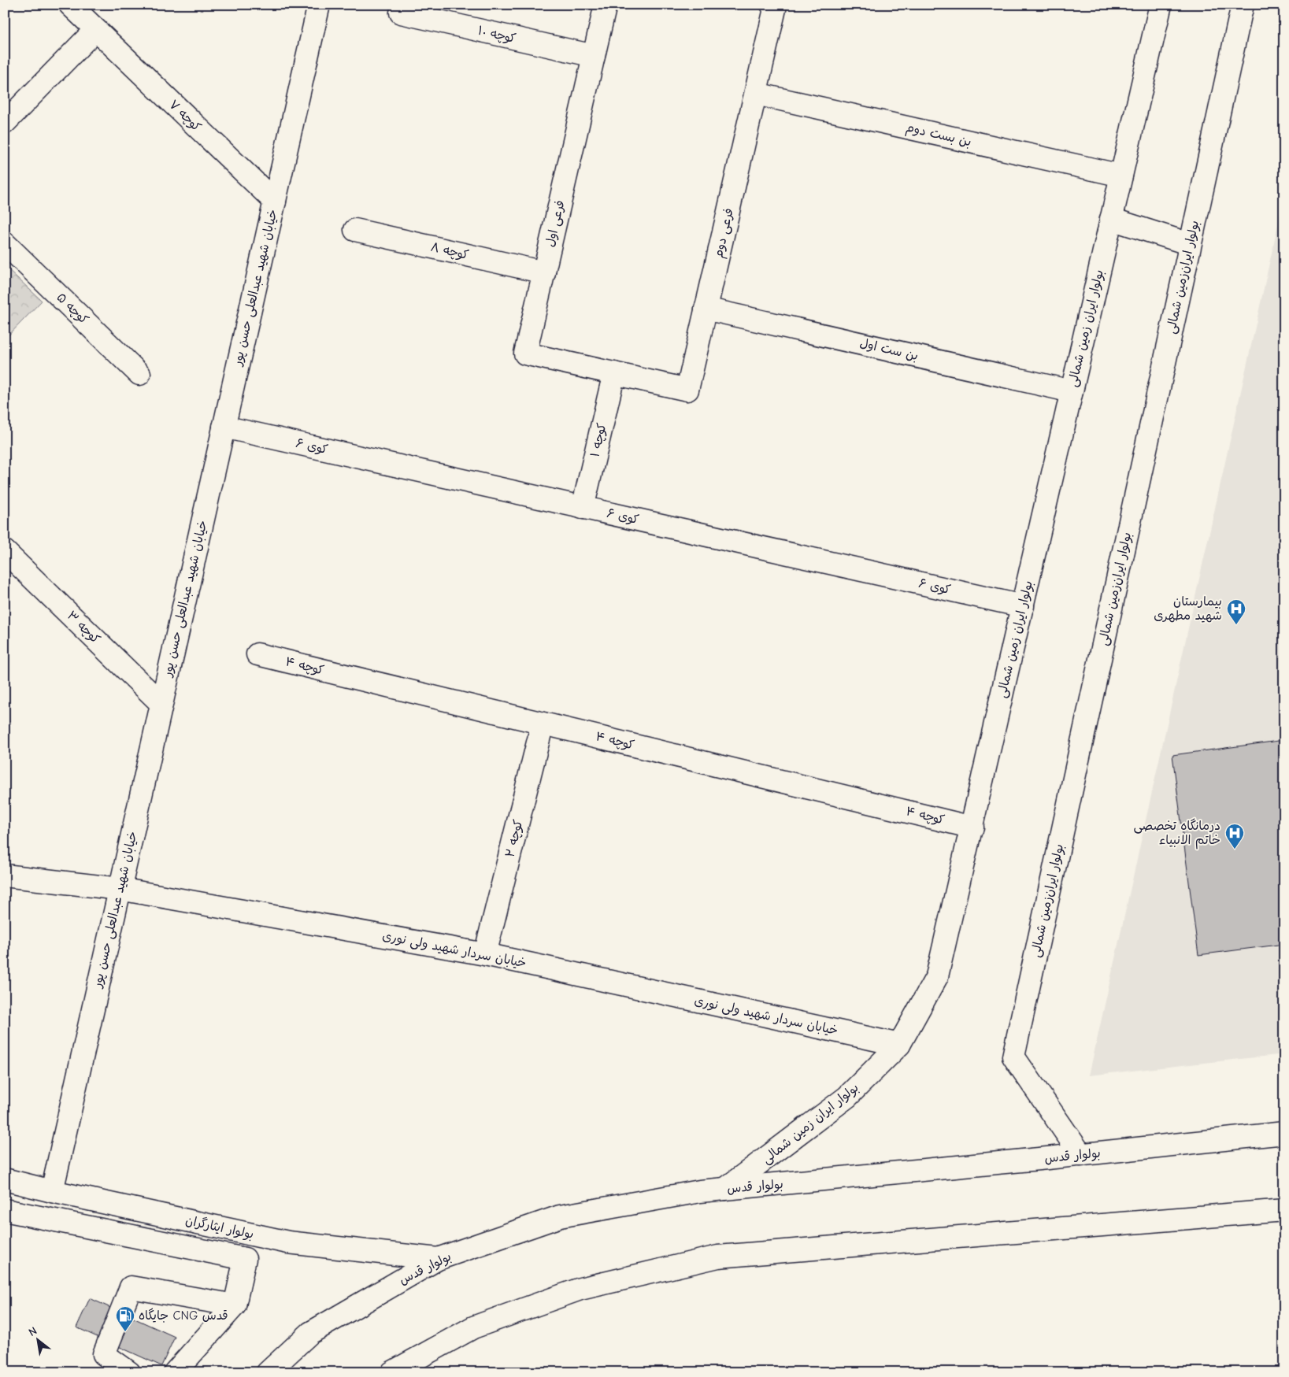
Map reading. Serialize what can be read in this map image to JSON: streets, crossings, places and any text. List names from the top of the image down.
{
  "streets": {
    "street": [
      "کوچه ۱۰",
      "کوچه ۷",
      "بن بست دوم",
      "فرعی اول",
      "فرعی دوم",
      "کوچه ۸",
      "بولوار ایران‌زمین شمالی",
      "خیابان شهید عبدالعلی حسن پور",
      "کوچه ۵",
      "بولوار ایران زمین شمالی",
      "بن ست اول",
      "کوچه ۱",
      "کوی ۶",
      "کوچه ۳",
      "کوچه ۴",
      "کوچه ۲",
      "خیابان سردار شهید ولی نوری",
      "بولوار قدس",
      "بولوار ایثارگران"
    ]
  },
  "crossings": [
    ["کوچه ۱۰", "فرعی اول"],
    ["کوچه ۷", "خیابان شهید عبدالعلی حسن پور"],
    ["بن بست دوم", "فرعی دوم"],
    ["بن بست دوم", "بولوار ایران زمین شمالی"],
    ["فرعی اول", "فرعی دوم"],
    ["فرعی اول", "کوچه ۸"],
    ["فرعی اول", "کوچه ۱"],
    ["فرعی دوم", "بن ست اول"],
    ["فرعی دوم", "کوچه ۱"],
    ["بولوار ایران‌زمین شمالی", "بولوار قدس"],
    ["خیابان شهید عبدالعلی حسن پور", "کوی ۶"],
    ["خیابان شهید عبدالعلی حسن پور", "کوچه ۳"],
    ["خیابان شهید عبدالعلی حسن پور", "خیابان سردار شهید ولی نوری"],
    ["خیابان شهید عبدالعلی حسن پور", "بولوار ایثارگران"],
    ["بولوار ایران زمین شمالی", "بن ست اول"],
    ["بولوار ایران زمین شمالی", "کوی ۶"],
    ["بولوار ایران زمین شمالی", "کوچه ۴"],
    ["بولوار ایران زمین شمالی", "خیابان سردار شهید ولی نوری"],
    ["بولوار ایران زمین شمالی", "بولوار قدس"],
    ["کوچه ۱", "کوی ۶"],
    ["کوچه ۴", "کوچه ۲"],
    ["کوچه ۲", "خیابان سردار شهید ولی نوری"],
    ["بولوار قدس", "بولوار ایثارگران"]
  ],
  "places": {
    "hospital": ["بیمارستان شهید مطهری", "درمانگاه تخصصی خاتم الانبیاء"],
    "fuel station": ["جایگاه CNG قدس"]
  },
  "north": "top left"
}
